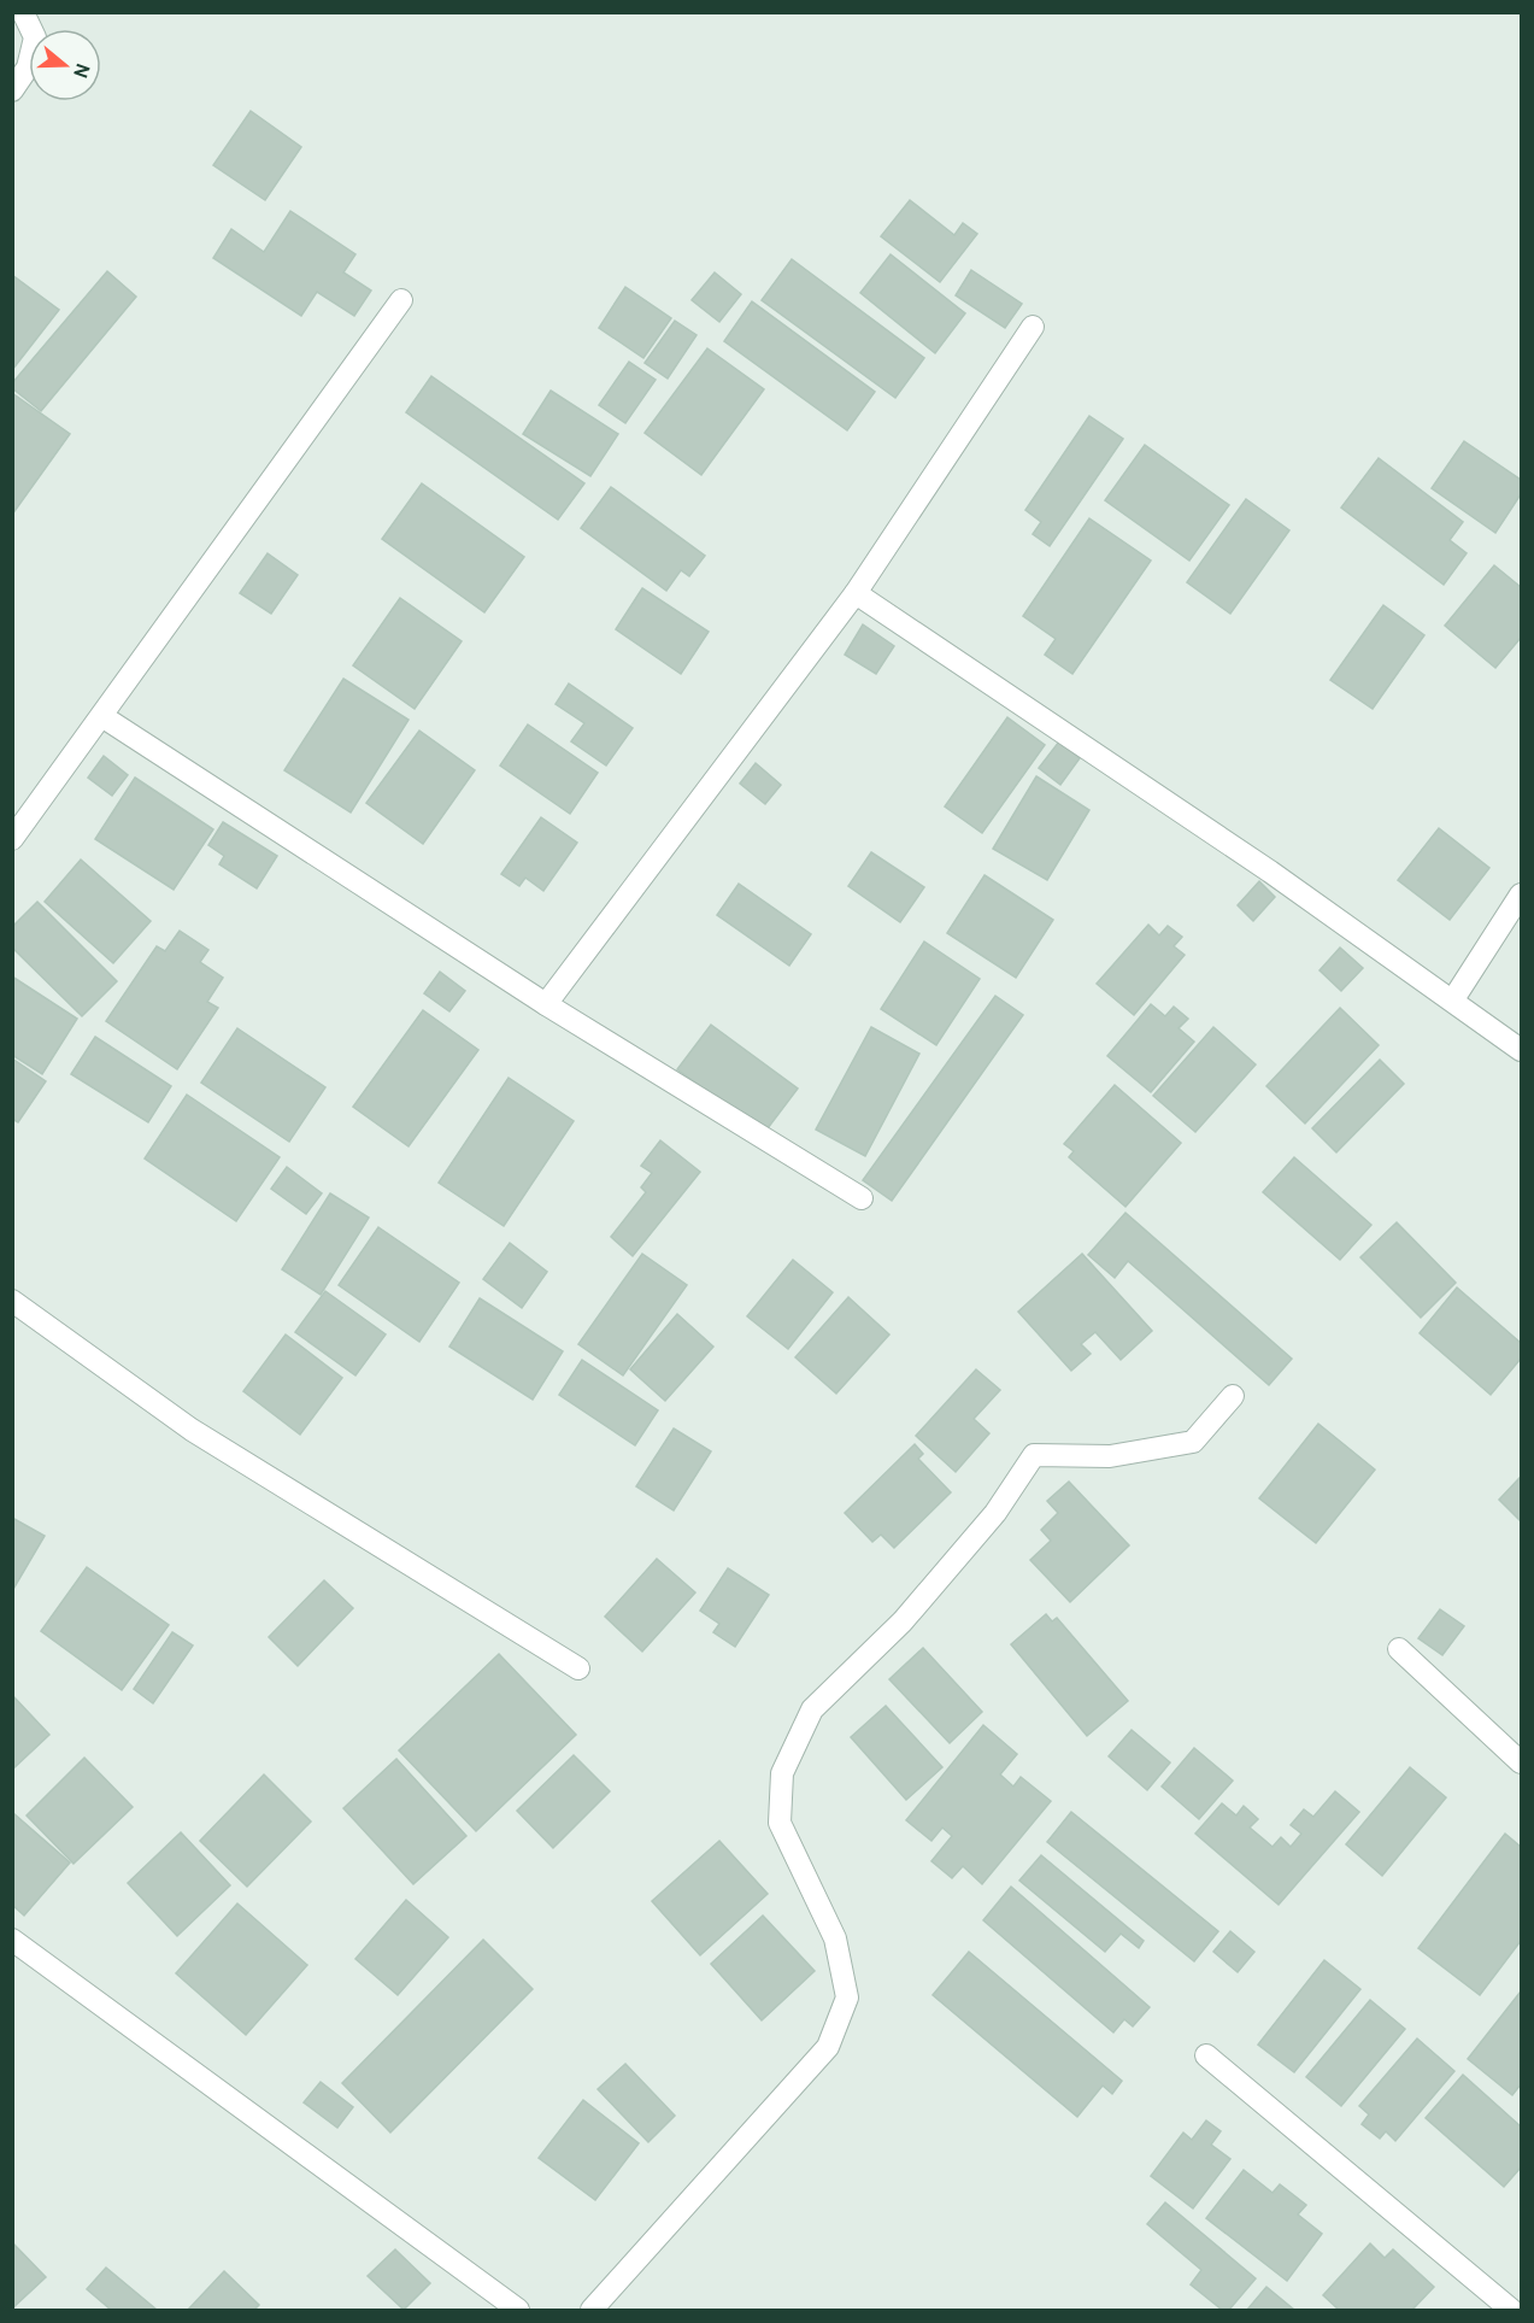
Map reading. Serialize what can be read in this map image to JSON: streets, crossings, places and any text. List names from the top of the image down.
{
  "north": "right"
}
